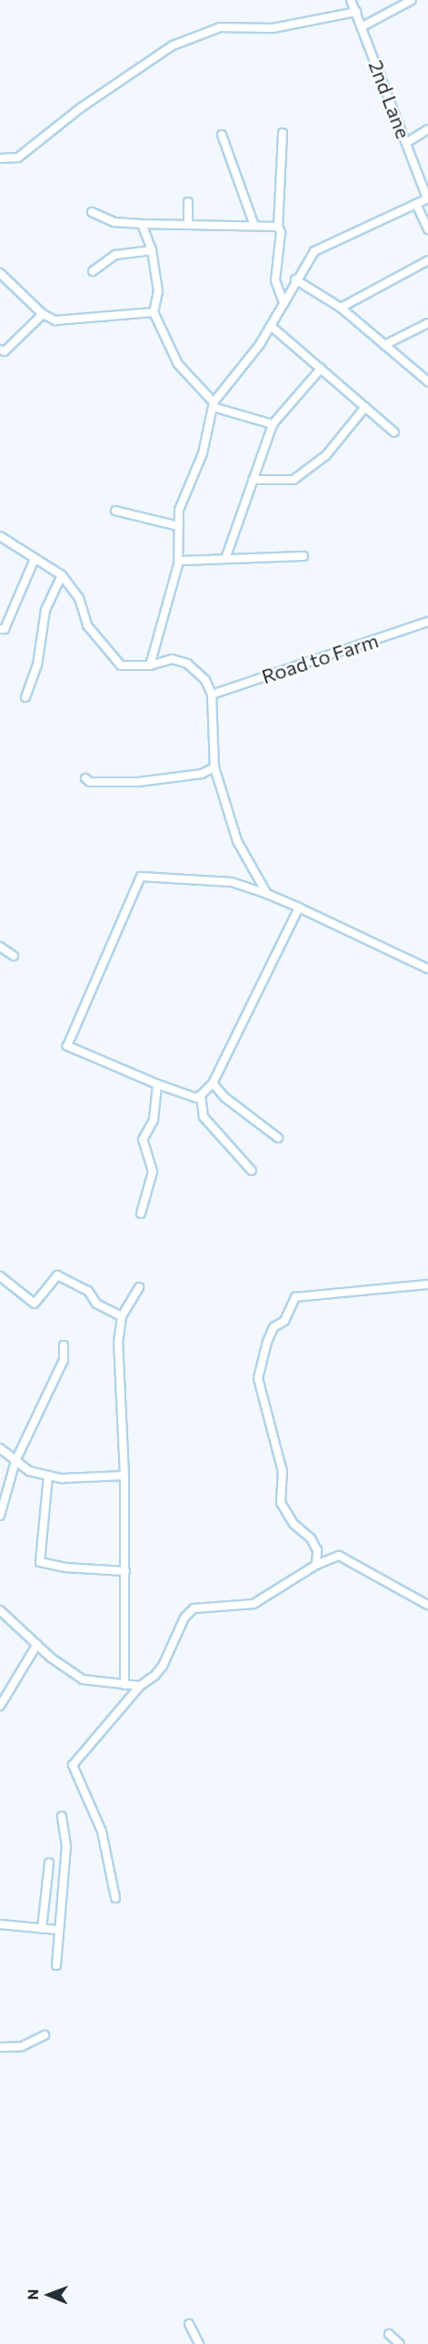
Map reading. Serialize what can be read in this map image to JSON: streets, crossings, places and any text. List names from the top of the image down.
{
  "streets": {
    "street": ["2nd Lane", "Road to Farm"]
  },
  "north": "left"
}
